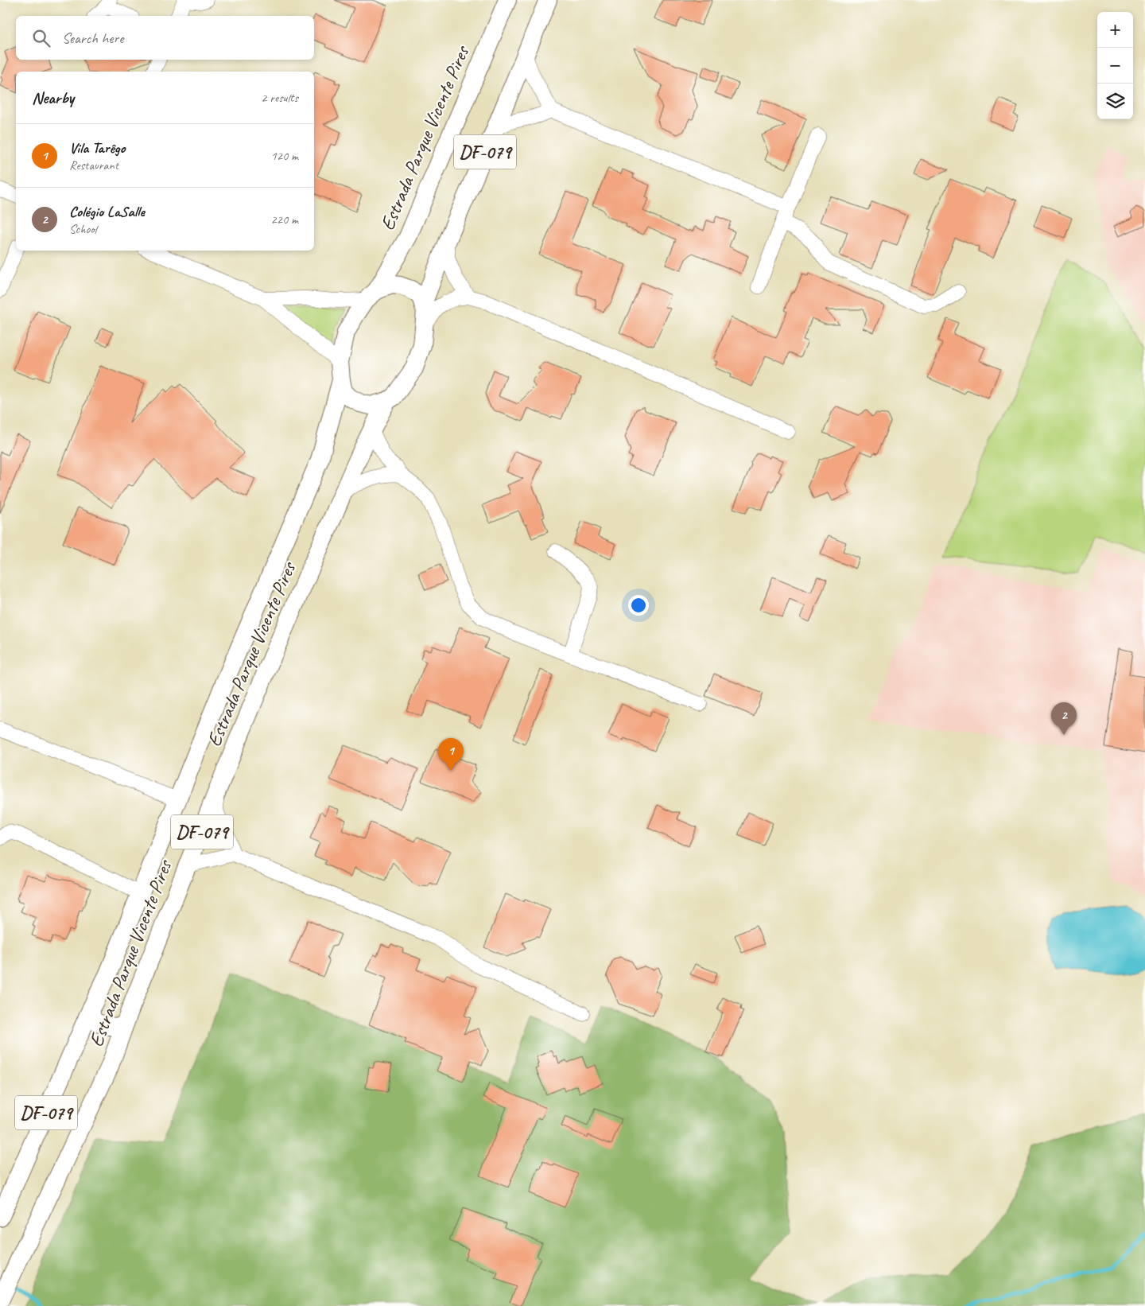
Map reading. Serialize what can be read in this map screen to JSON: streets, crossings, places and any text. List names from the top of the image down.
{
  "streets": {
    "main road": ["Estrada Parque Vicente Pires", "DF-079"]
  },
  "crossings": [
    ["Estrada Parque Vicente Pires", "DF-079"]
  ],
  "page": {
    "map_buttons": ["+", "−"],
    "search": "Search here",
    "heading": ["Nearby", "2 results"],
    "list": [
      {
        "mark": "1",
        "name": "Vila Tarêgo",
        "note": "Restaurant",
        "value": "120 m"
      },
      {
        "mark": "2",
        "name": "Colégio LaSalle",
        "note": "School",
        "value": "220 m"
      }
    ],
    "pins": ["2", "1"]
  }
}
